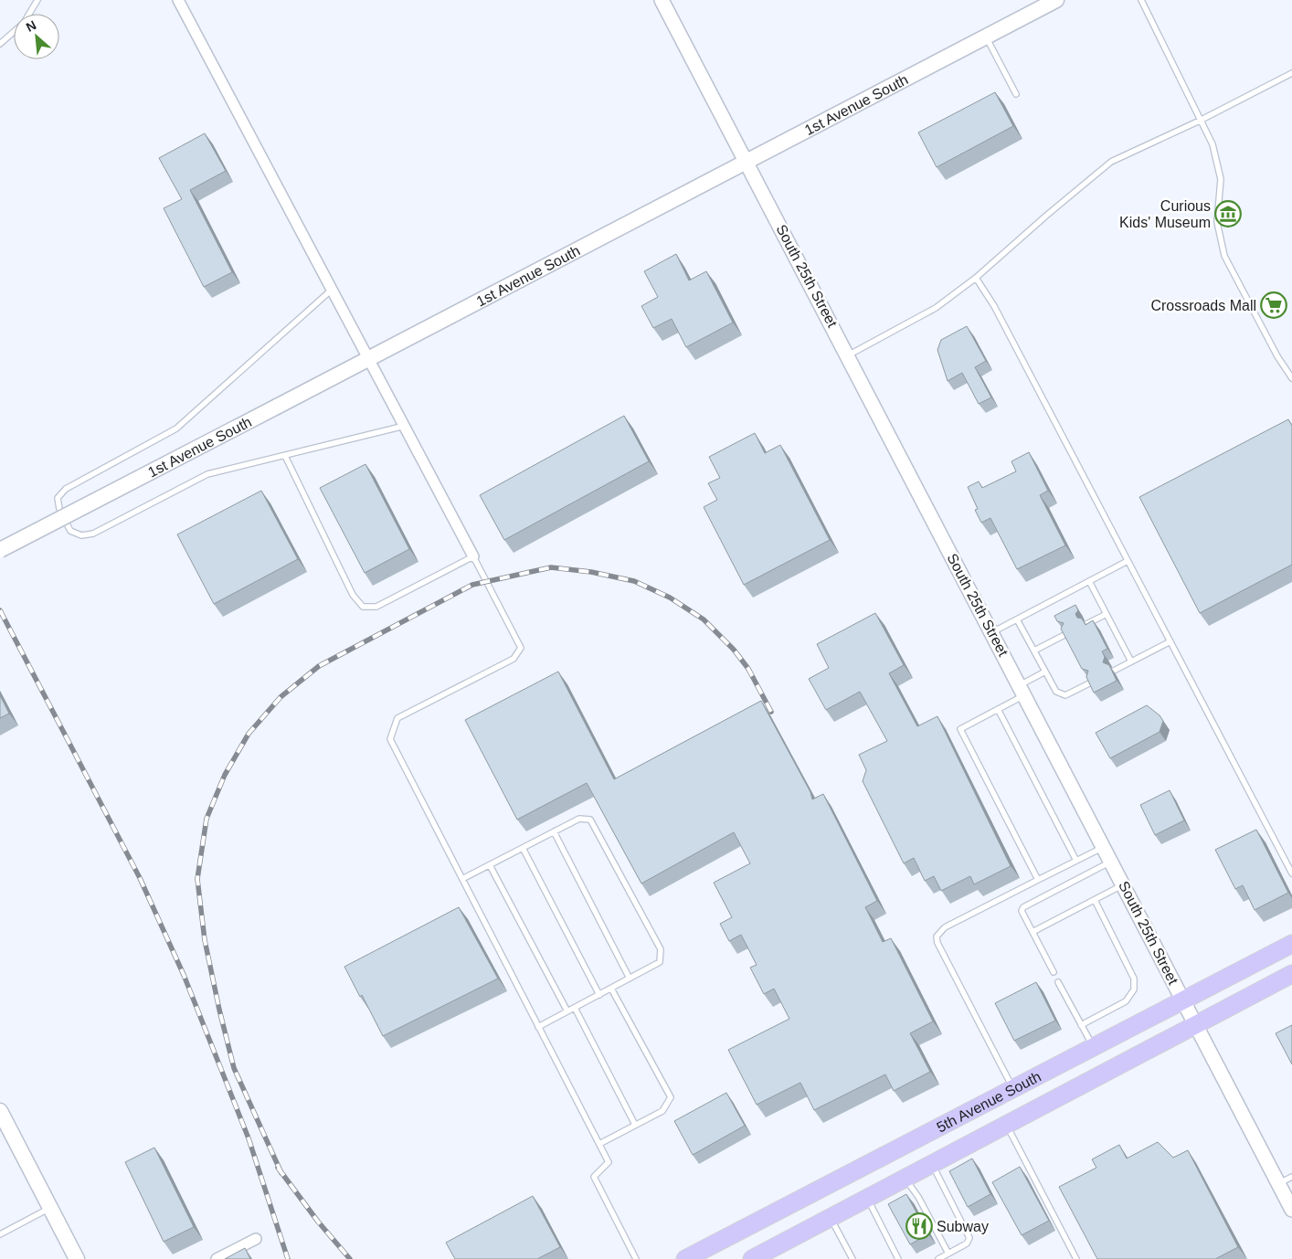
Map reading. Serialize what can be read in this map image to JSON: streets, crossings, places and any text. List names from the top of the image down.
{
  "streets": {
    "main road": ["1st Avenue South", "5th Avenue South"],
    "street": ["South 25th Street"]
  },
  "crossings": [
    ["1st Avenue South", "South 25th Street"],
    ["South 25th Street", "5th Avenue South"]
  ],
  "places": {
    "museum": ["Curious Kids' Museum"],
    "supermarket": ["Crossroads Mall"],
    "restaurant": ["Subway"]
  },
  "north": "top left"
}
